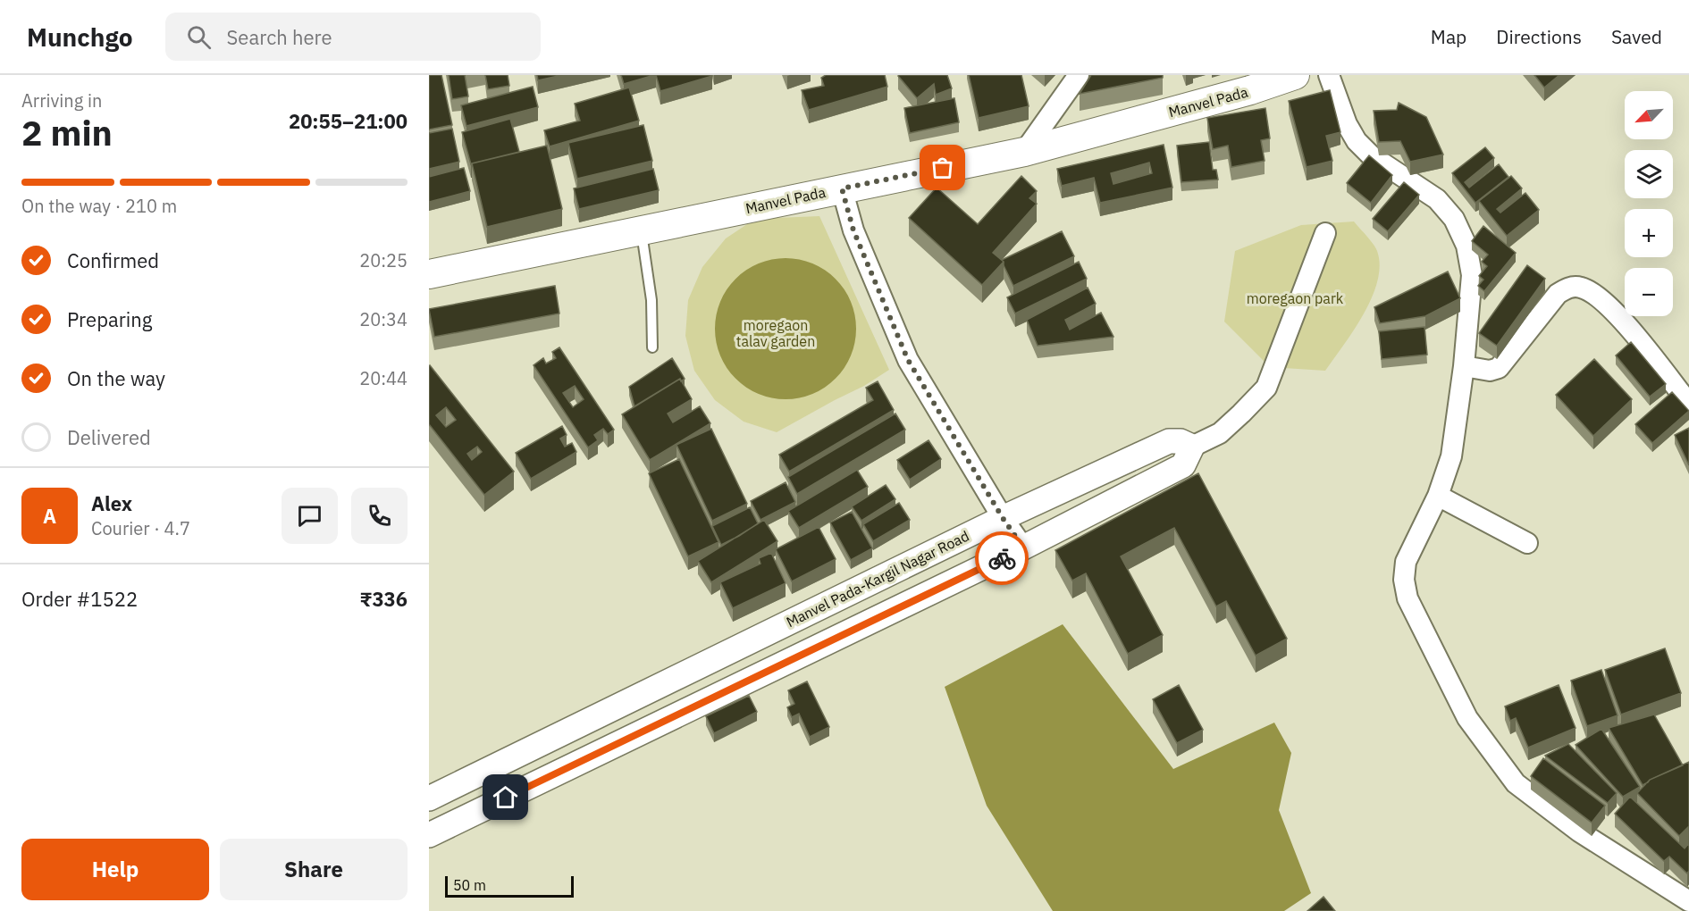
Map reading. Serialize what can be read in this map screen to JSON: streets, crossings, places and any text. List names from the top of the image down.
{
  "streets": {
    "main road": ["Manvel Pada"],
    "street": ["Manvel Pada-Kargil Nagar Road"]
  },
  "parks": ["moregaon park", "moregaon talav garden"],
  "scale_bar": "50 m",
  "north": "bottom left",
  "page": {
    "header": "Munchgo",
    "search": "Search here",
    "nav": ["Map", "Directions", "Saved"],
    "heading": ["2 min", "Arriving in", "20:55–21:00"],
    "panel": [
      "Alex",
      "Courier · 4.7",
      "Order #1522",
      "₹336"
    ],
    "map_buttons": ["+", "−"],
    "bar": "On the way · 210 m",
    "list": [
      ["Confirmed", "20:25"],
      ["Preparing", "20:34"],
      ["On the way", "20:44"],
      "Delivered"
    ],
    "round": "A",
    "buttons": ["Help", "Share"],
    "scale": "50 m"
  }
}
